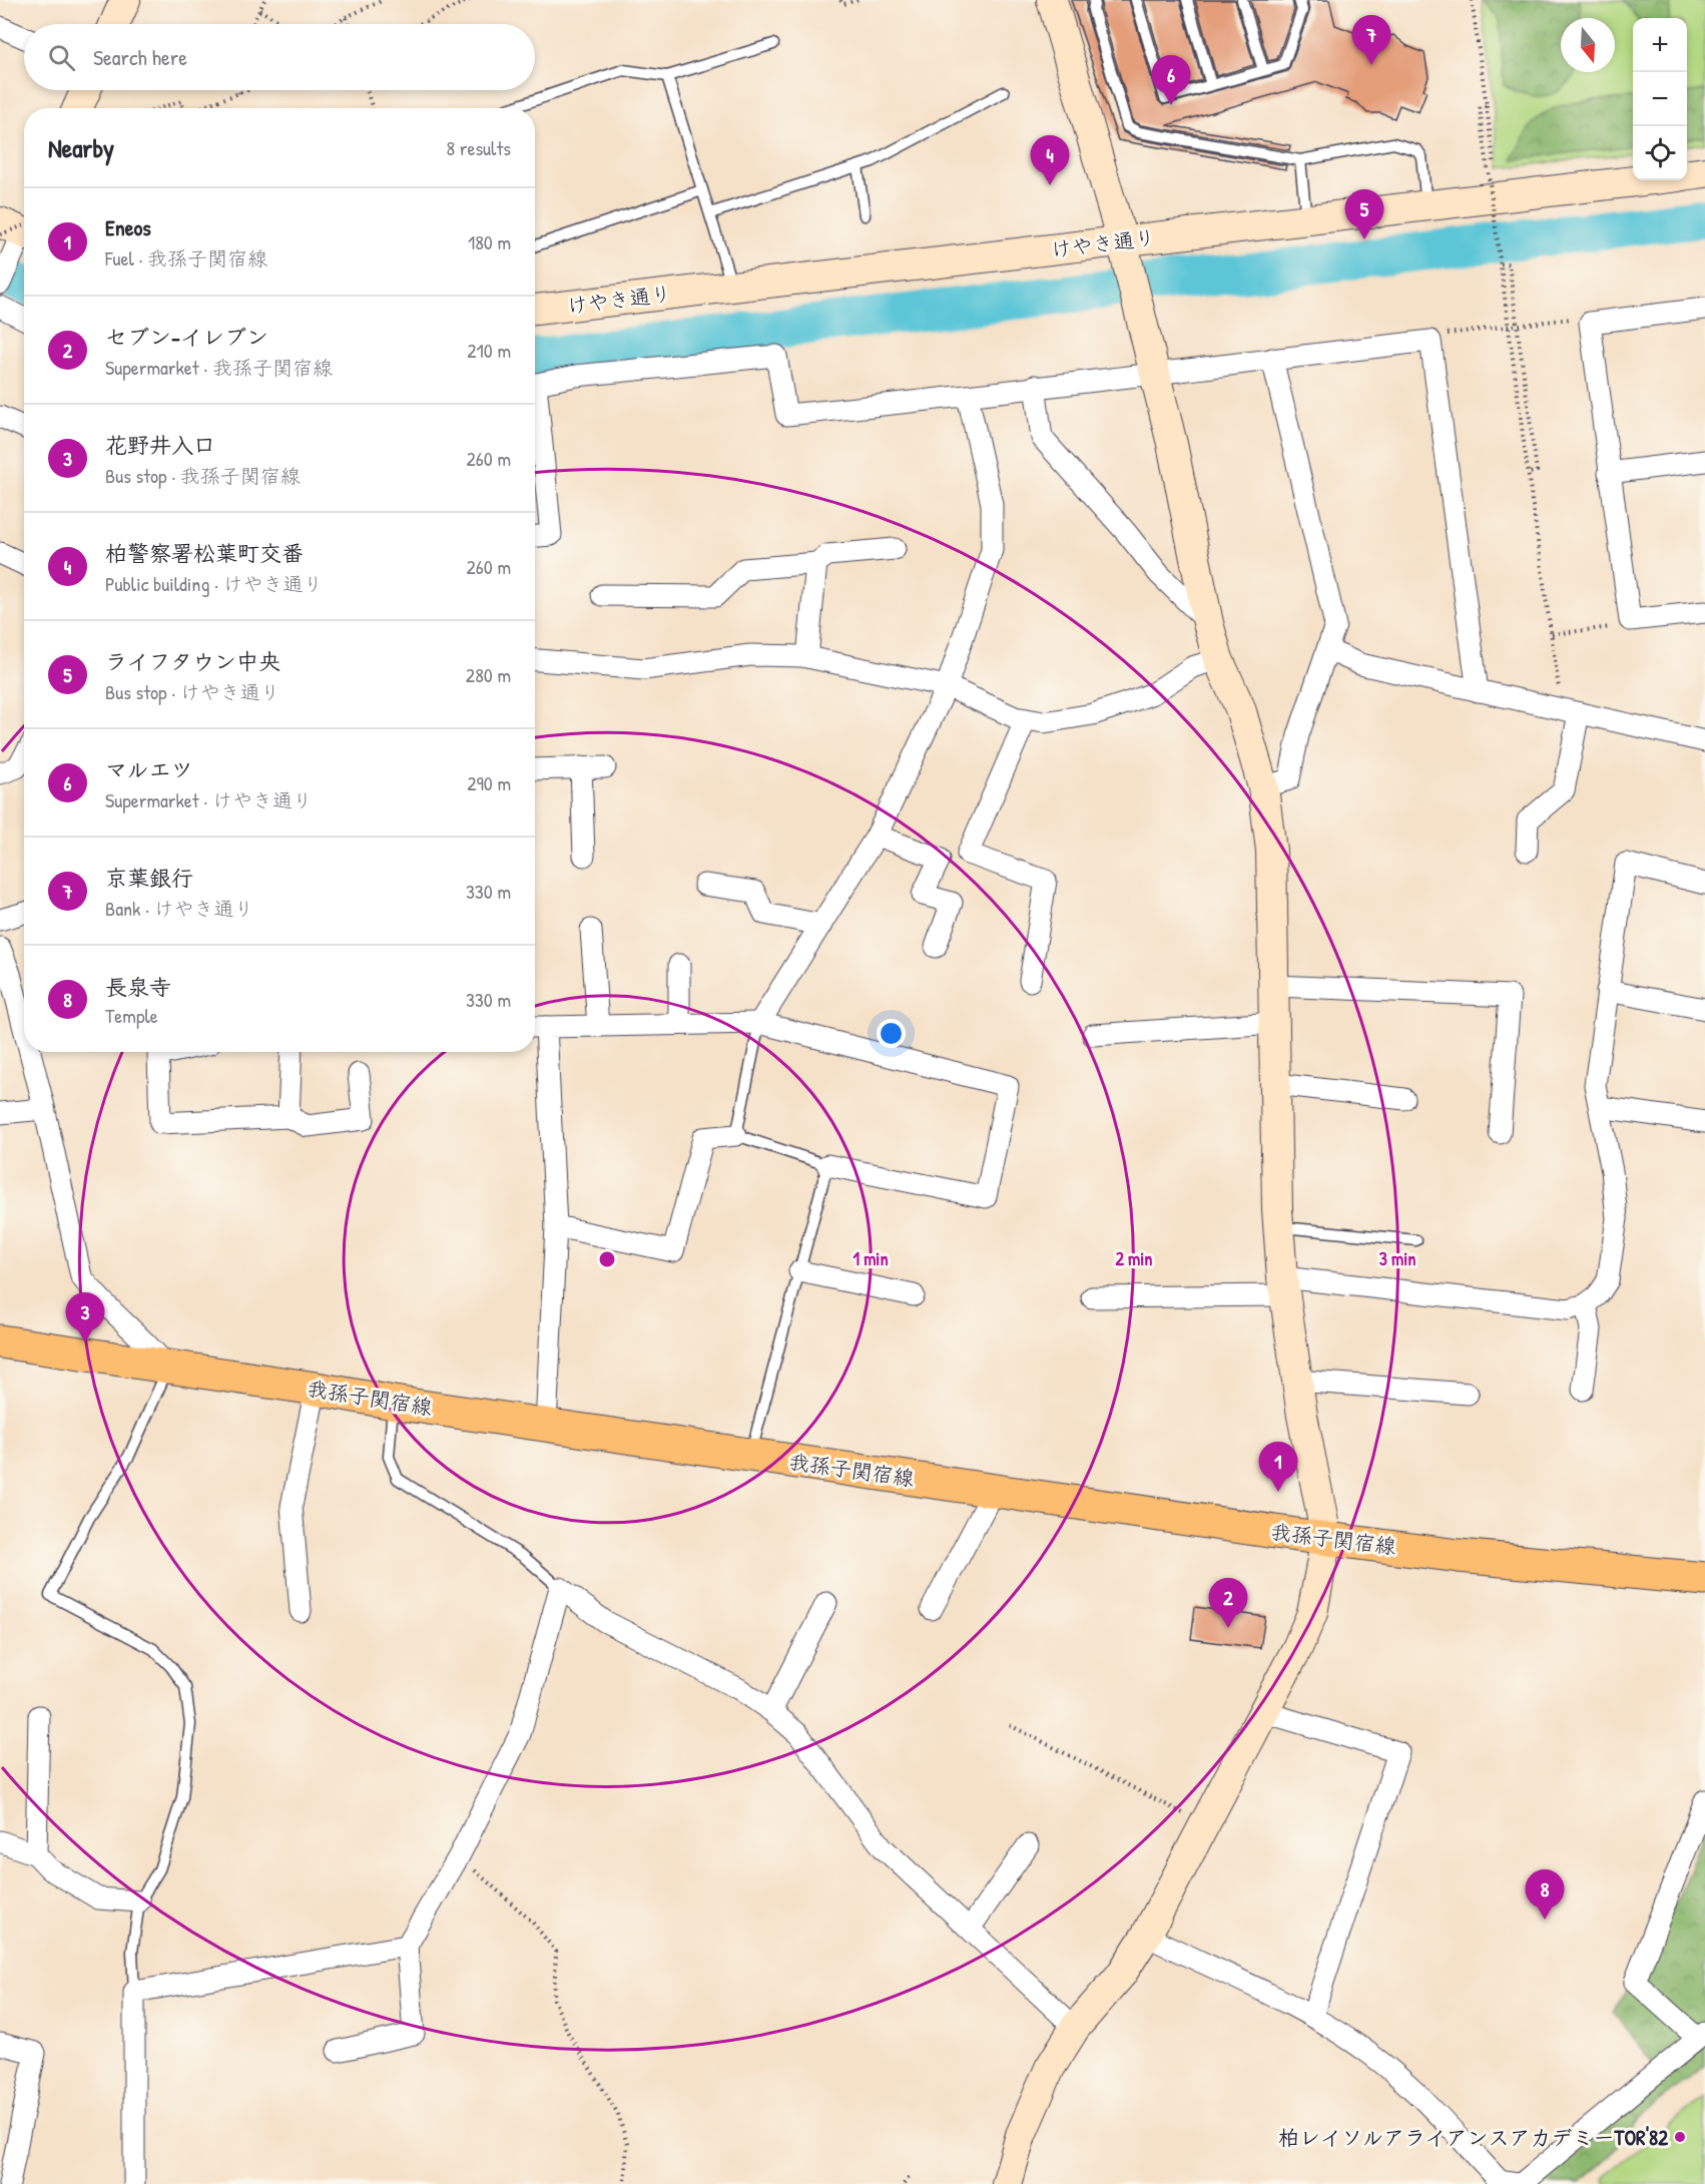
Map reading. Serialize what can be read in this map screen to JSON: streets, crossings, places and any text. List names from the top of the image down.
{
  "streets": {
    "main road": ["我孫子関宿線"],
    "street": ["けやき通り"]
  },
  "places": ["柏レイソルアライアンスアカデミーTOR'82"],
  "north": "bottom",
  "page": {
    "pins": [
      "7",
      "6",
      "4",
      "5",
      "3",
      "1",
      "2",
      "8"
    ],
    "map_buttons": ["+", "−"],
    "search": "Search here",
    "heading": ["Nearby", "8 results"],
    "list": [
      {
        "mark": "1",
        "name": "Eneos",
        "note": "Fuel · 我孫子関宿線",
        "value": "180 m"
      },
      {
        "mark": "2",
        "name": "セブン-イレブン",
        "note": "Supermarket · 我孫子関宿線",
        "value": "210 m"
      },
      {
        "mark": "3",
        "name": "花野井入口",
        "note": "Bus stop · 我孫子関宿線",
        "value": "260 m"
      },
      {
        "mark": "4",
        "name": "柏警察署松葉町交番",
        "note": "Public building · けやき通り",
        "value": "260 m"
      },
      {
        "mark": "5",
        "name": "ライフタウン中央",
        "note": "Bus stop · けやき通り",
        "value": "280 m"
      },
      {
        "mark": "6",
        "name": "マルエツ",
        "note": "Supermarket · けやき通り",
        "value": "290 m"
      },
      {
        "mark": "7",
        "name": "京葉銀行",
        "note": "Bank · けやき通り",
        "value": "330 m"
      },
      {
        "mark": "8",
        "name": "長泉寺",
        "note": "Temple",
        "value": "330 m"
      }
    ]
  },
  "rings": ["1 min", "2 min", "3 min"]
}
